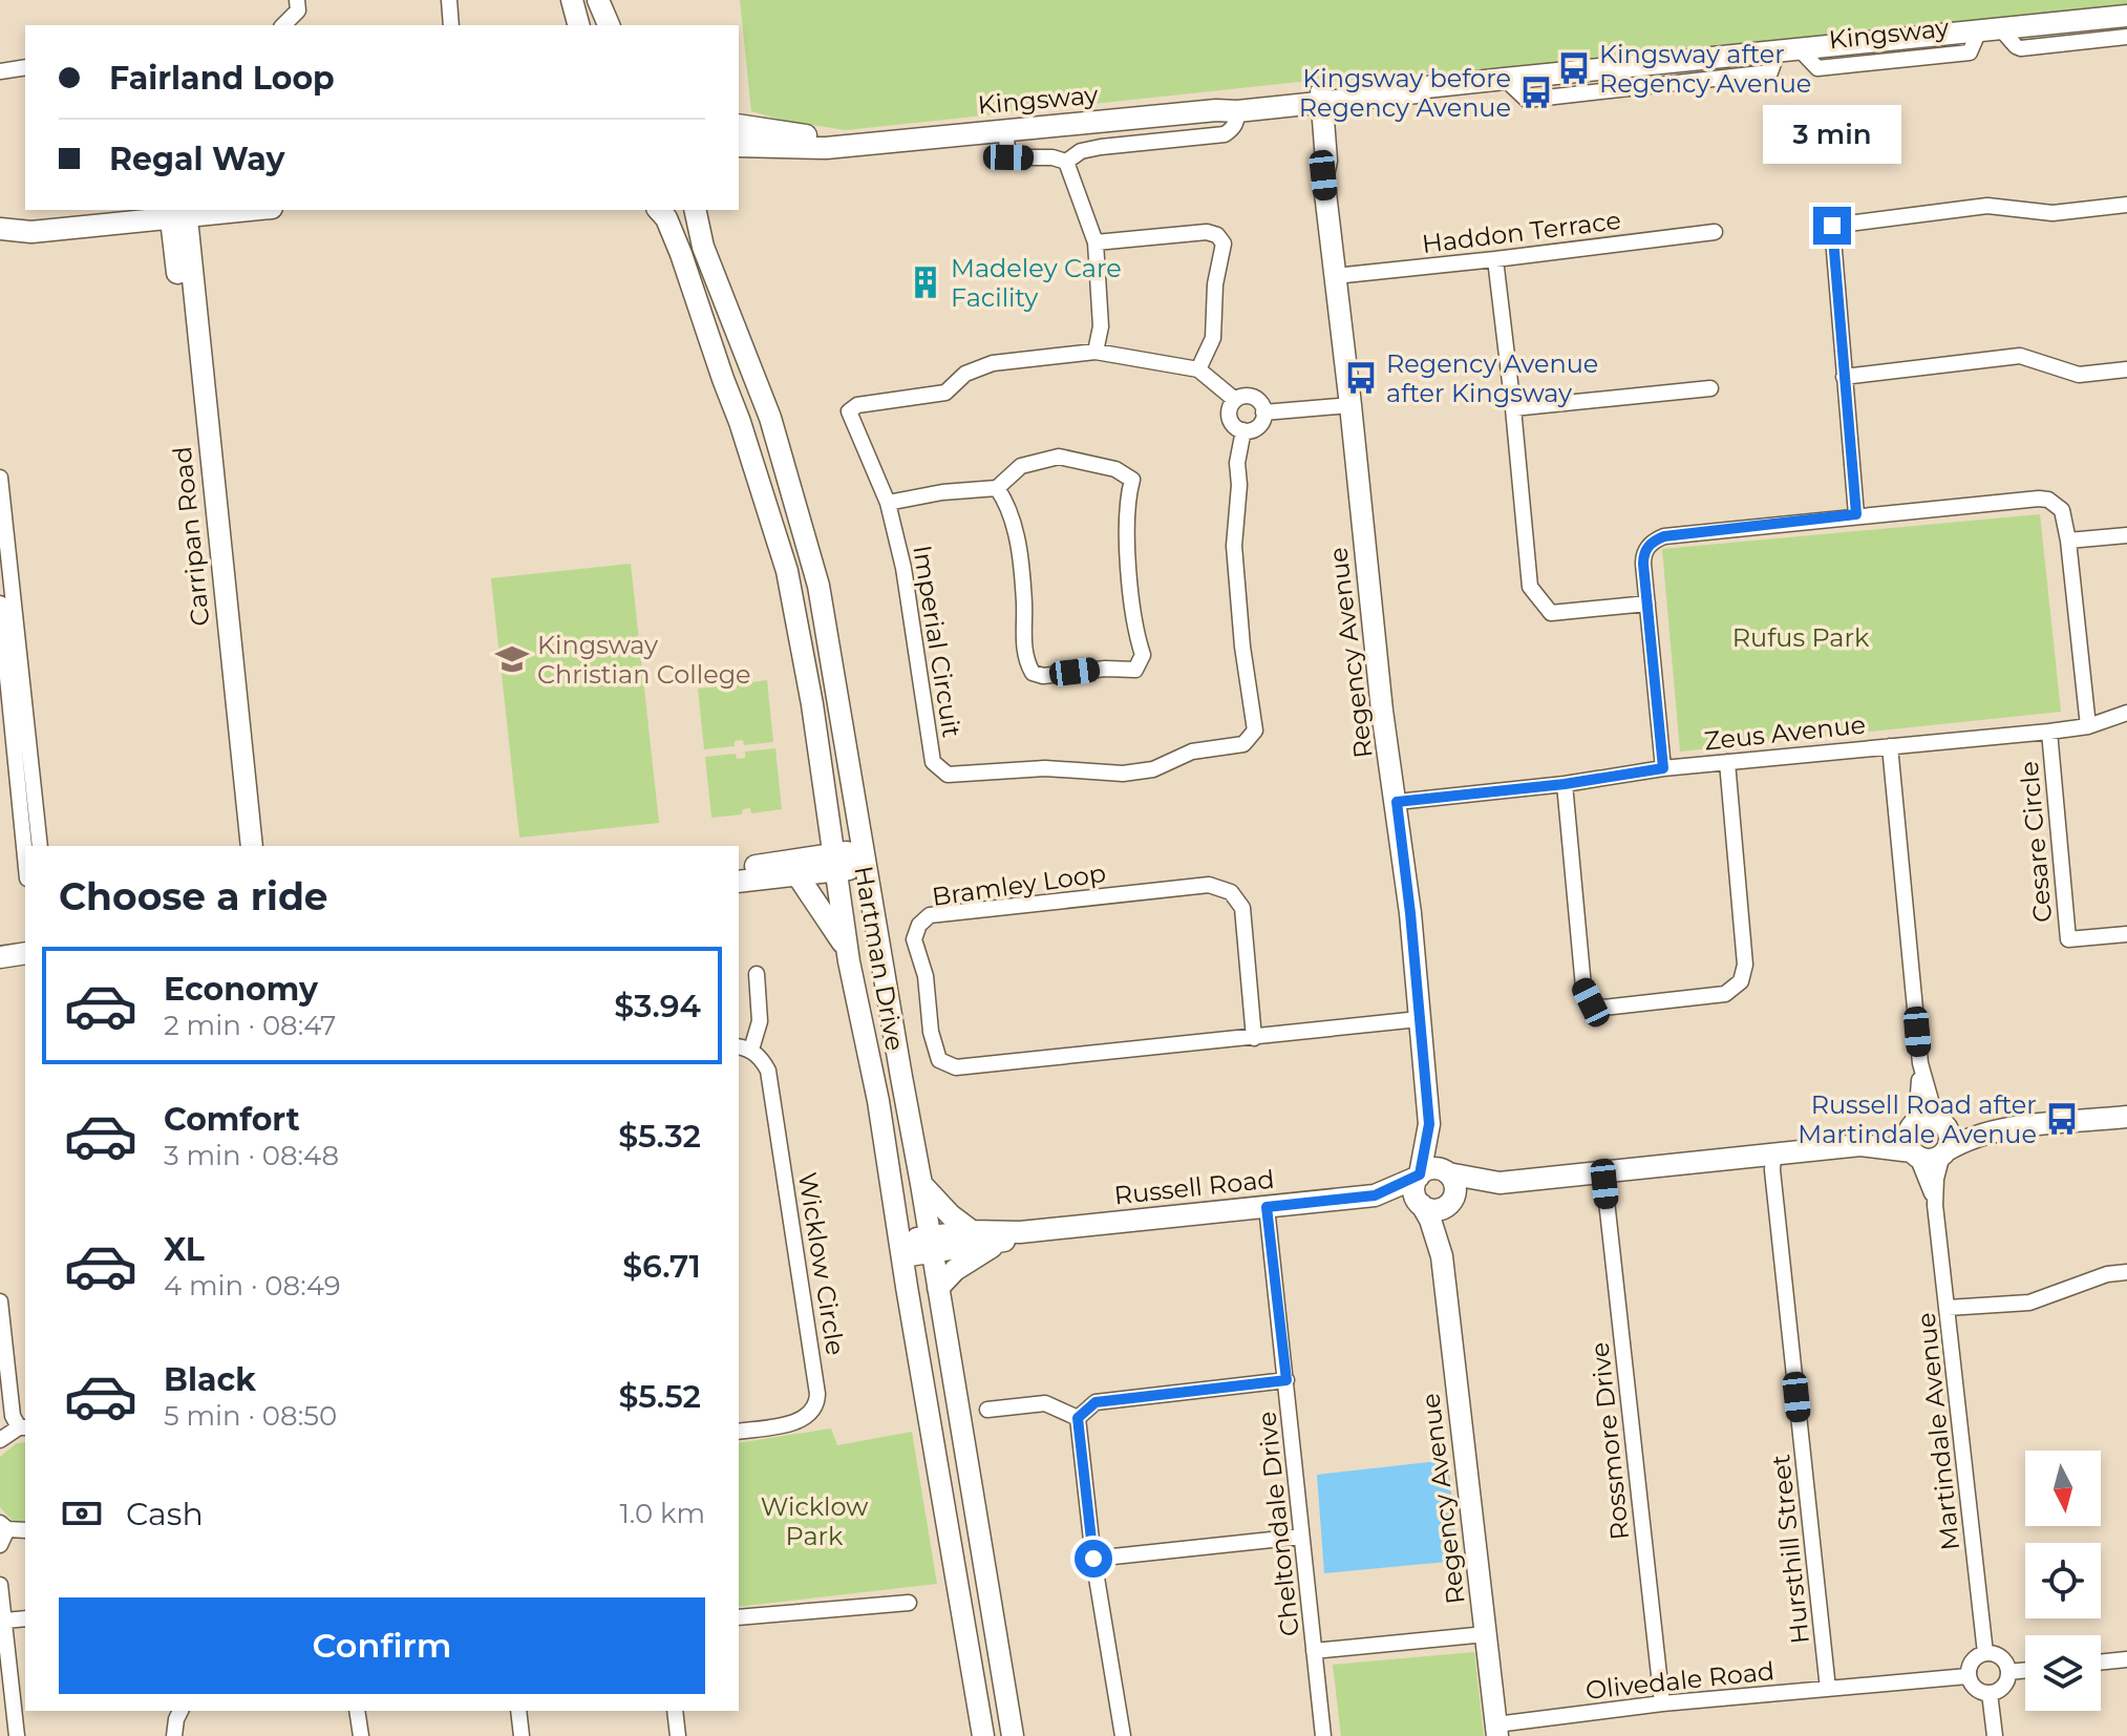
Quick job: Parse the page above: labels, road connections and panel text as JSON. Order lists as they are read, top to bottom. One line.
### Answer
{"streets":{"main road":["Kingsway","Carripan Road","Regency Avenue","Hartman Drive","Russell Road"],"street":["Haddon Terrace","Imperial Circuit","Zeus Avenue","Cesare Circle","Bramley Loop","Wicklow Circle","Martindale Avenue","Rossmore Drive","Cheltondale Drive","Hursthill Street","Olivedale Road"]},"crossings":[["Kingsway","Regency Avenue"],["Haddon Terrace","Regency Avenue"],["Imperial Circuit","Regency Avenue"],["Regency Avenue","Zeus Avenue"],["Regency Avenue","Bramley Loop"],["Regency Avenue","Russell Road"],["Regency Avenue","Olivedale Road"],["Zeus Avenue","Cesare Circle"],["Hartman Drive","Russell Road"],["Russell Road","Cheltondale Drive"],["Martindale Avenue","Olivedale Road"],["Rossmore Drive","Olivedale Road"],["Hursthill Street","Olivedale Road"]],"parks":["Rufus Park","Wicklow Park"],"places":{"bus stop":["Kingsway after Regency Avenue","Kingsway before Regency Avenue","Regency Avenue after Kingsway","Russell Road after Martindale Avenue"],"building":["Madeley Care Facility"],"school or university":["Kingsway Christian College"]},"north":"bottom","page":{"banner":["Fairland Loop","Regal Way"],"bubble":"3 min","heading":"Choose a ride","list":[{"name":"Economy","note":"2 min · 08:47","value":"$3.94"},{"name":"Comfort","note":"3 min · 08:48","value":"$5.32"},{"name":"XL","note":"4 min · 08:49","value":"$6.71"},{"name":"Black","note":"5 min · 08:50","value":"$5.52"}],"pay":["Cash","1.0 km"],"buttons":"Confirm"}}
